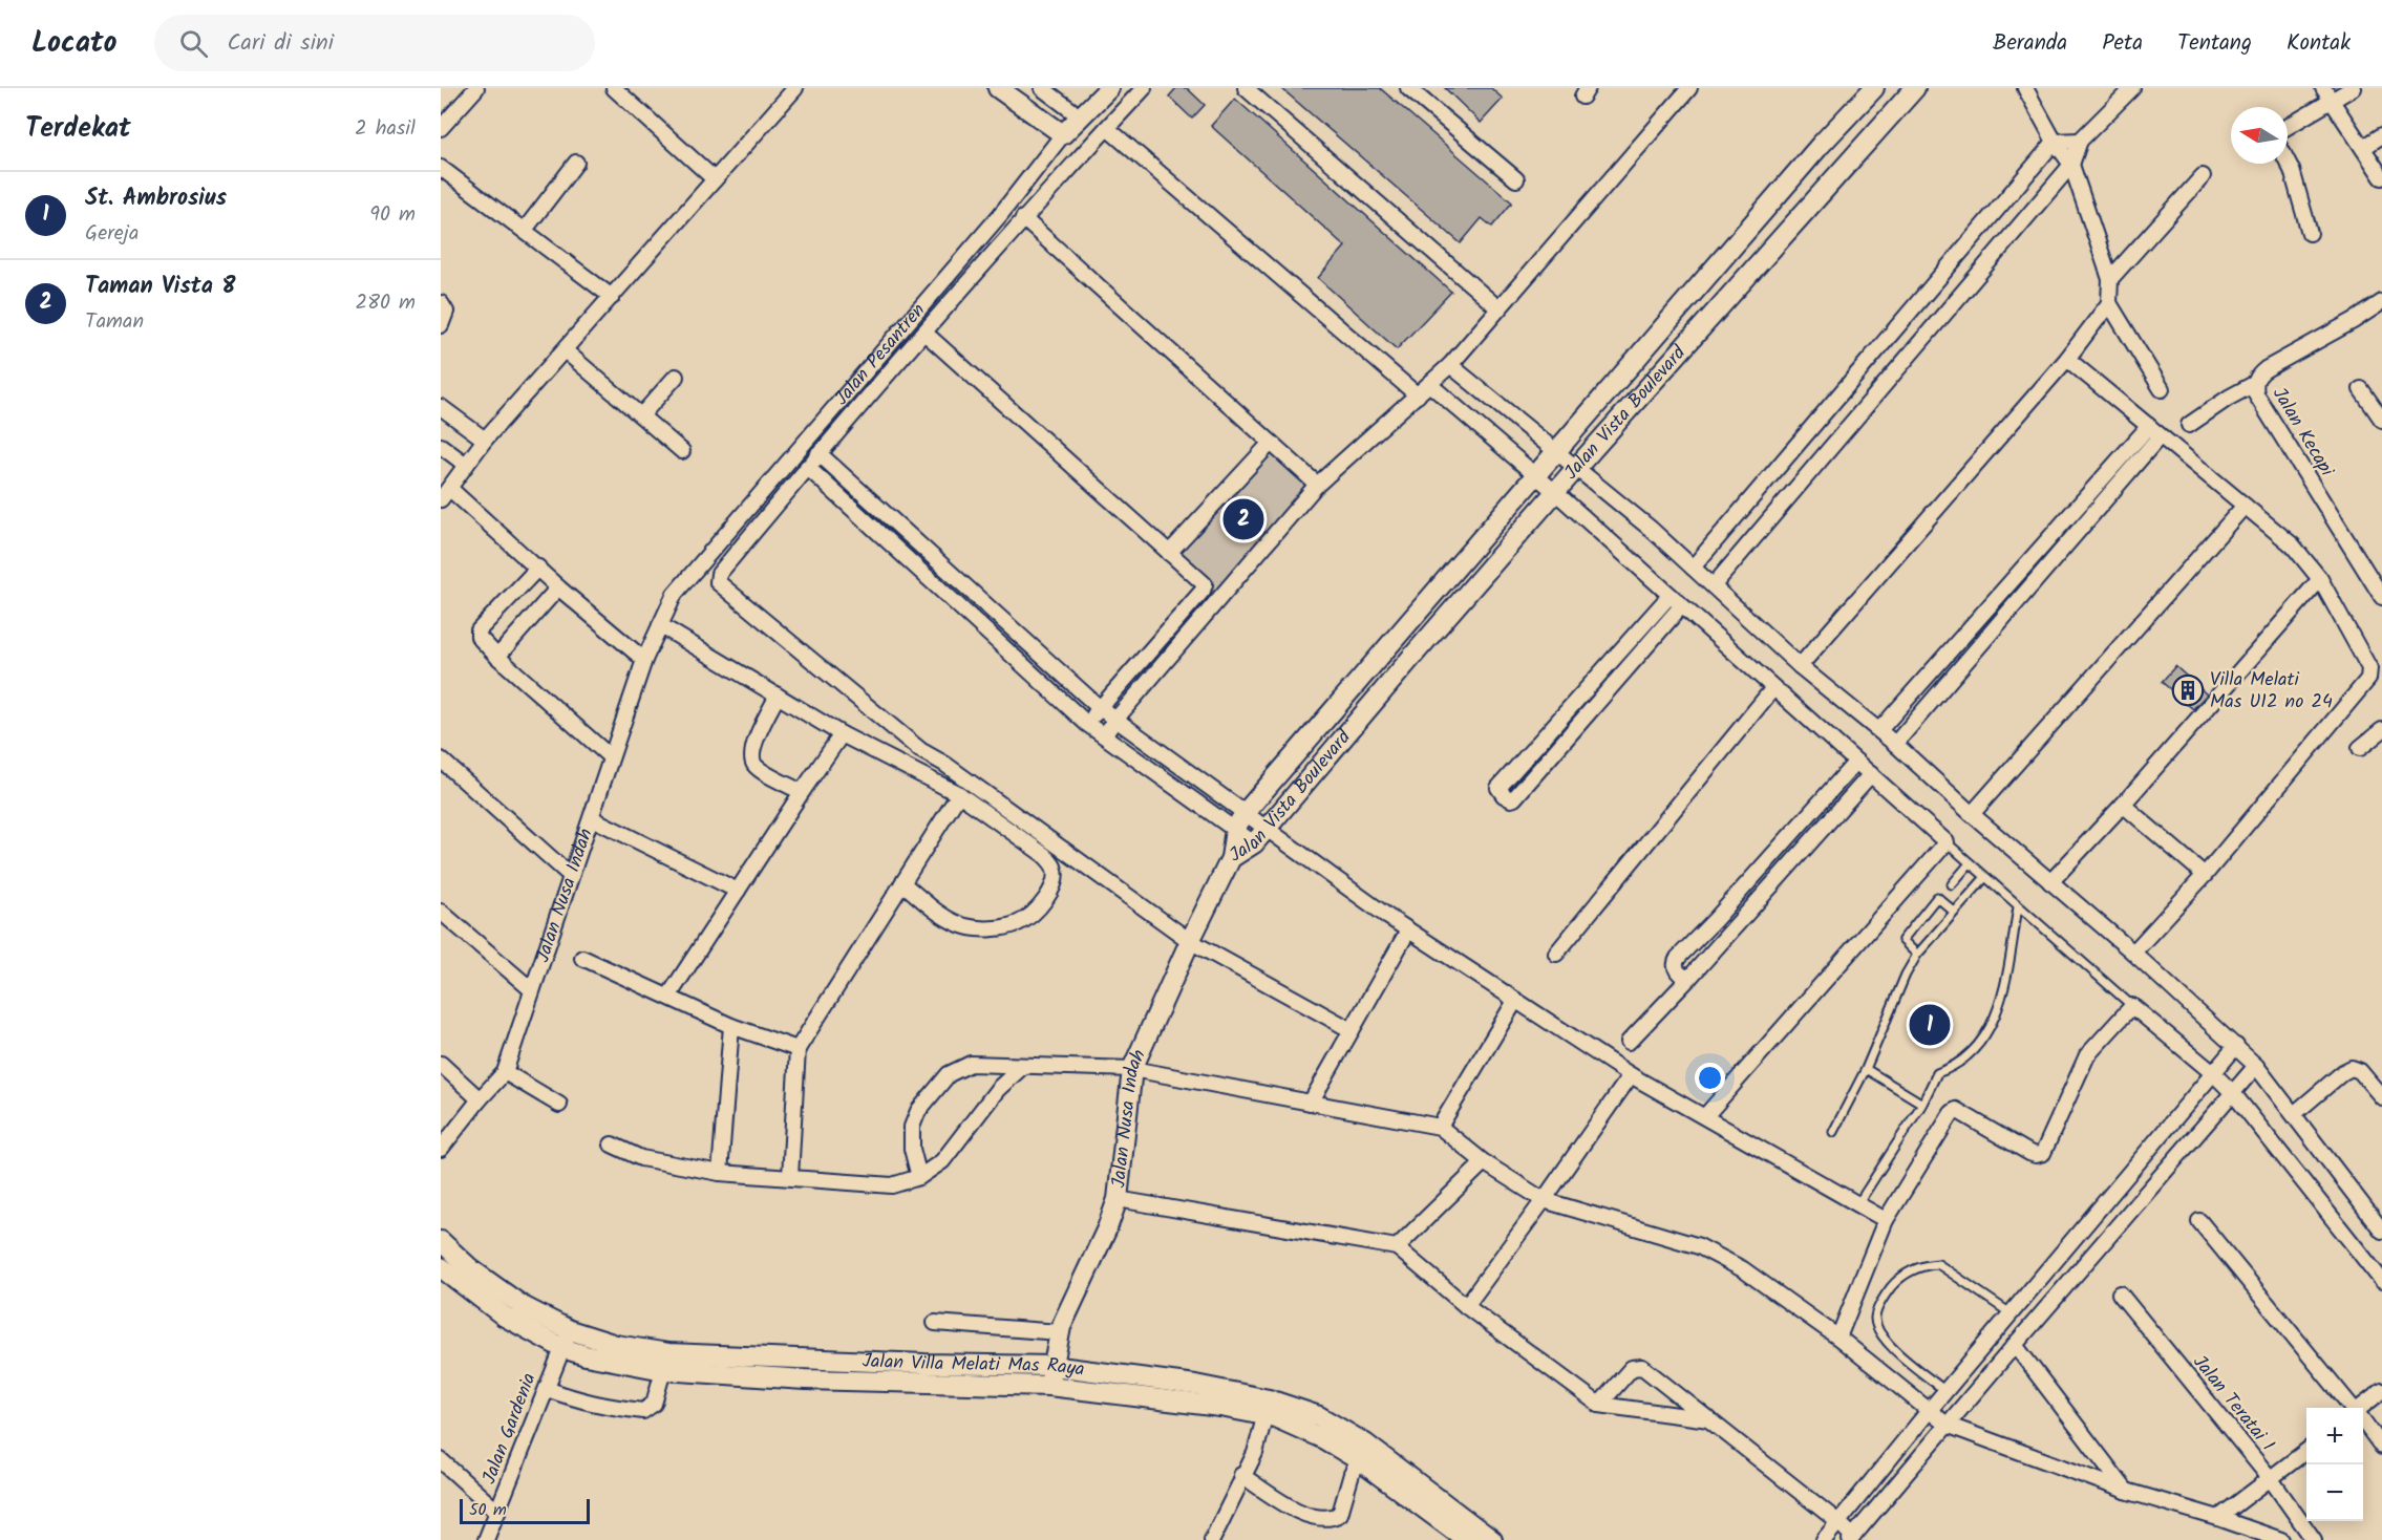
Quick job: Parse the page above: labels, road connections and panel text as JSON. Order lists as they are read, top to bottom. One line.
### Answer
{"streets":{"street":["Jalan Pesantren","Jalan Vista Boulevard","Jalan Kecapi","Jalan Nusa Indah","Jalan Villa Melati Mas Raya","Jalan Teratai I","Jalan Gardenia"]},"crossings":[["Jalan Pesantren","Jalan Nusa Indah"],["Jalan Vista Boulevard","Jalan Nusa Indah"],["Jalan Nusa Indah","Jalan Villa Melati Mas Raya"],["Jalan Villa Melati Mas Raya","Jalan Gardenia"]],"places":{"building":["Villa Melati Mas U12 no 24"]},"scale_bar":"50 m","north":"left","page":{"header":"Locato","search":"Cari di sini","nav":["Beranda","Peta","Tentang","Kontak"],"heading":["Terdekat","2 hasil"],"list":[{"mark":"1","name":"St. Ambrosius","note":"Gereja","value":"90 m"},{"mark":"2","name":"Taman Vista 8","note":"Taman","value":"280 m"}],"pins":["2","1"],"map_buttons":["+","−"],"scale":"50 m"}}
